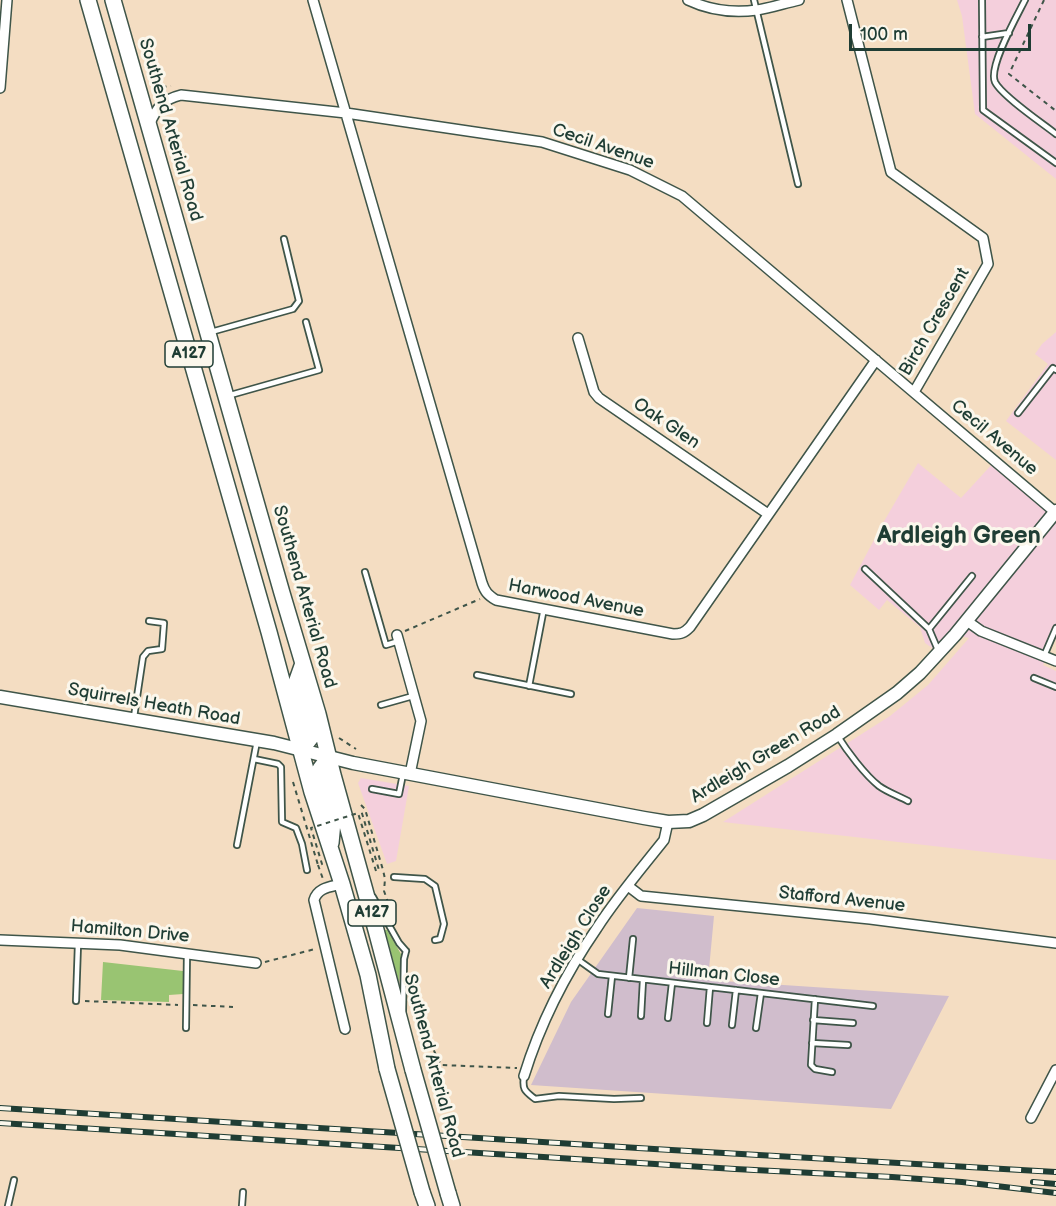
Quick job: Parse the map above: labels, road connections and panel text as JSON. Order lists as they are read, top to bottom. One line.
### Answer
{"streets":{"highway":["Southend Arterial Road","A127"],"street":["Cecil Avenue","Birch Crescent","Oak Glen","Harwood Avenue","Squirrels Heath Road","Ardleigh Green Road","Stafford Avenue","Hamilton Drive","Ardleigh Close"],"lane":["Hillman Close"]},"crossings":[["Southend Arterial Road","Cecil Avenue"],["Southend Arterial Road","A127"],["Southend Arterial Road","Ardleigh Green Road"],["Cecil Avenue","Birch Crescent"],["Cecil Avenue","Harwood Avenue"],["Cecil Avenue","Ardleigh Green Road"],["A127","Squirrels Heath Road"],["A127","Ardleigh Green Road"],["Oak Glen","Harwood Avenue"],["Squirrels Heath Road","Ardleigh Green Road"],["Ardleigh Green Road","Ardleigh Close"],["Stafford Avenue","Ardleigh Close"],["Ardleigh Close","Hillman Close"]],"districts":["Ardleigh Green"],"scale_bar":"100 m"}
